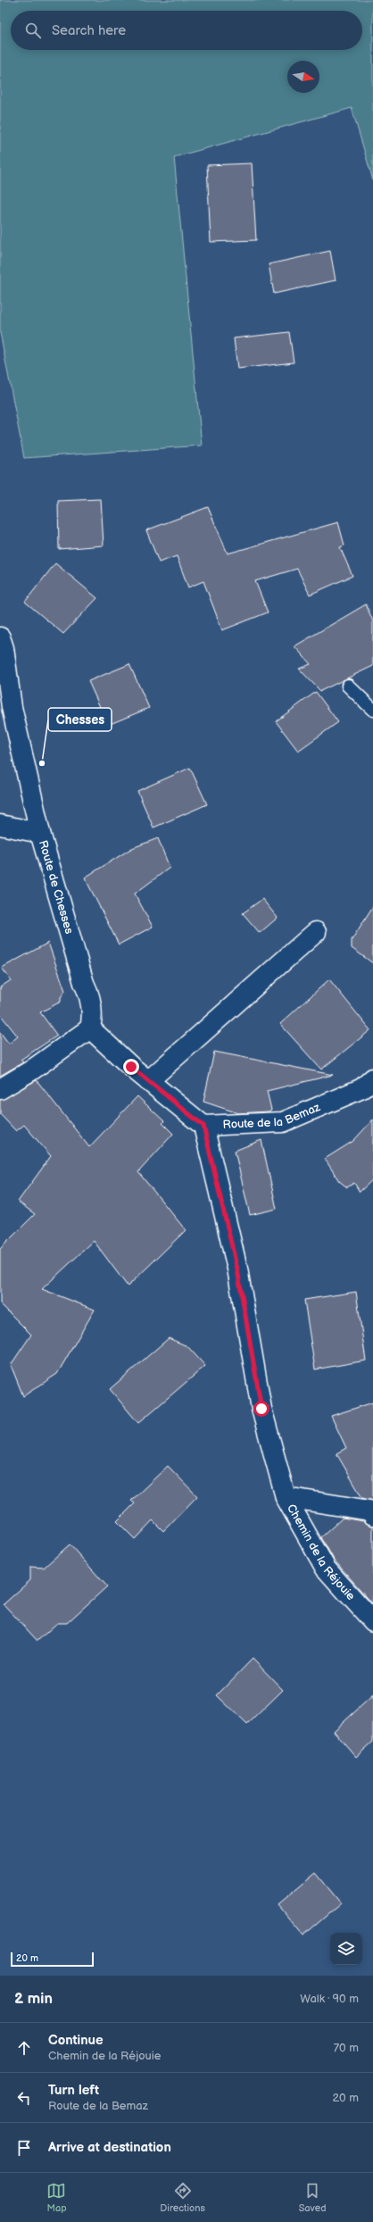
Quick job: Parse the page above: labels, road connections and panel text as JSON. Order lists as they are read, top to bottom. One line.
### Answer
{"streets":{"street":["Route de Chesses","Route de la Bemaz","Chemin de la Réjouie"]},"crossings":[["Route de la Bemaz","Chemin de la Réjouie"]],"places":["Chesses"],"scale_bar":"20 m","north":"right","page":{"search":"Search here","scale":"20 m","heading":["2 min","Walk · 90 m"],"list":[["Continue","Chemin de la Réjouie","70 m"],["Turn left","Route de la Bemaz","20 m"],"Arrive at destination"],"nav":["Map","Directions","Saved"]}}
